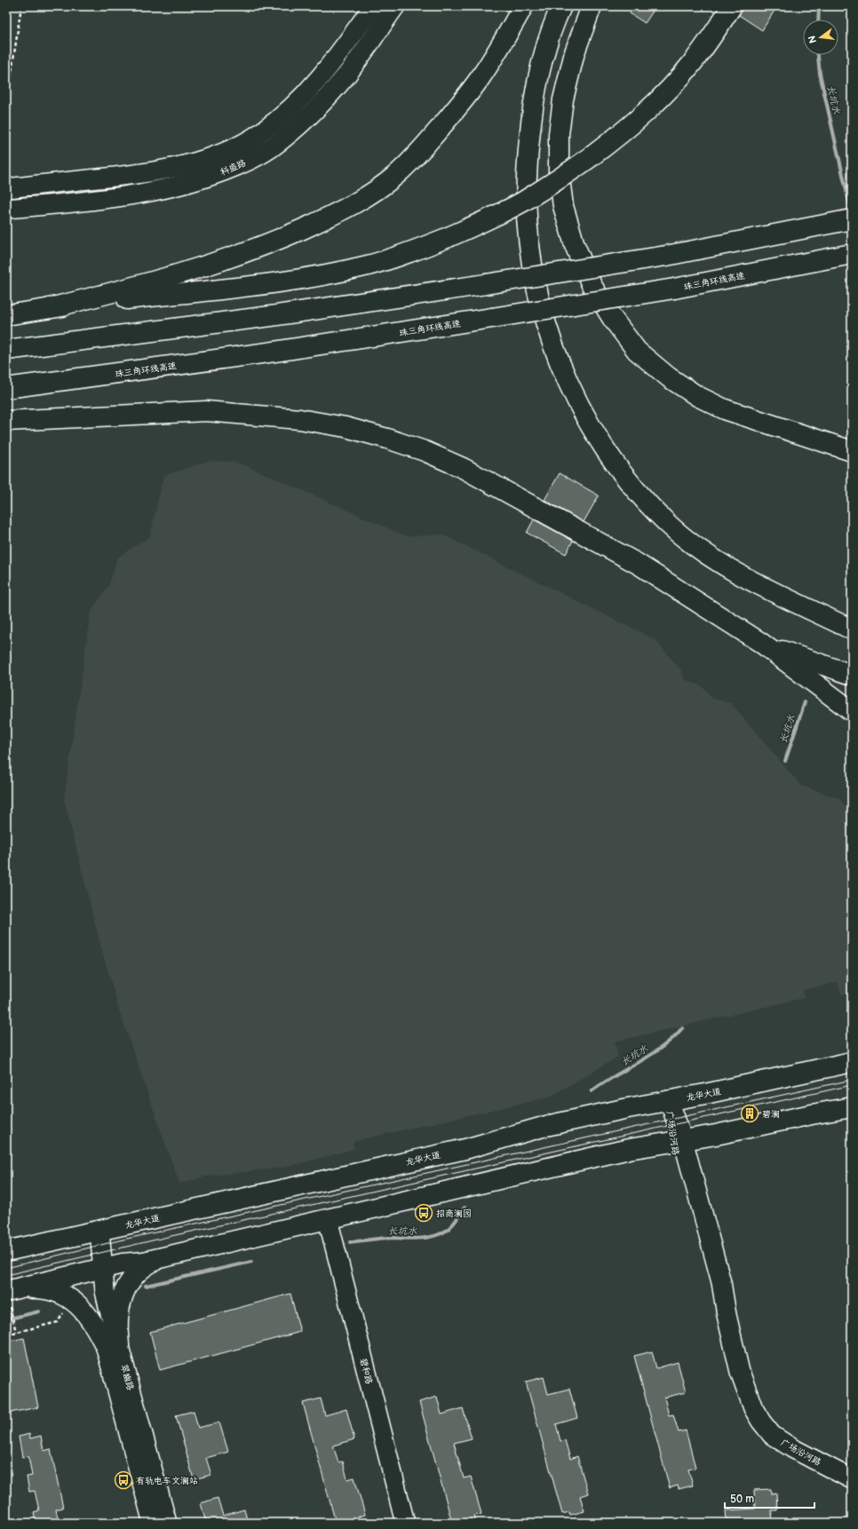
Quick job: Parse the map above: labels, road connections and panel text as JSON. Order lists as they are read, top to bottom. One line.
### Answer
{"streets":{"main road":["珠三角环线高速","龙华大道"],"street":["科盛路","广场沿河路","碧和路","翠幽路"]},"crossings":[["龙华大道","广场沿河路"],["龙华大道","翠幽路"]],"water":["长坑水"],"places":{"building":["碧澜"],"bus stop":["招商澜园","有轨电车文澜站"]},"scale_bar":"50 m","north":"left"}
